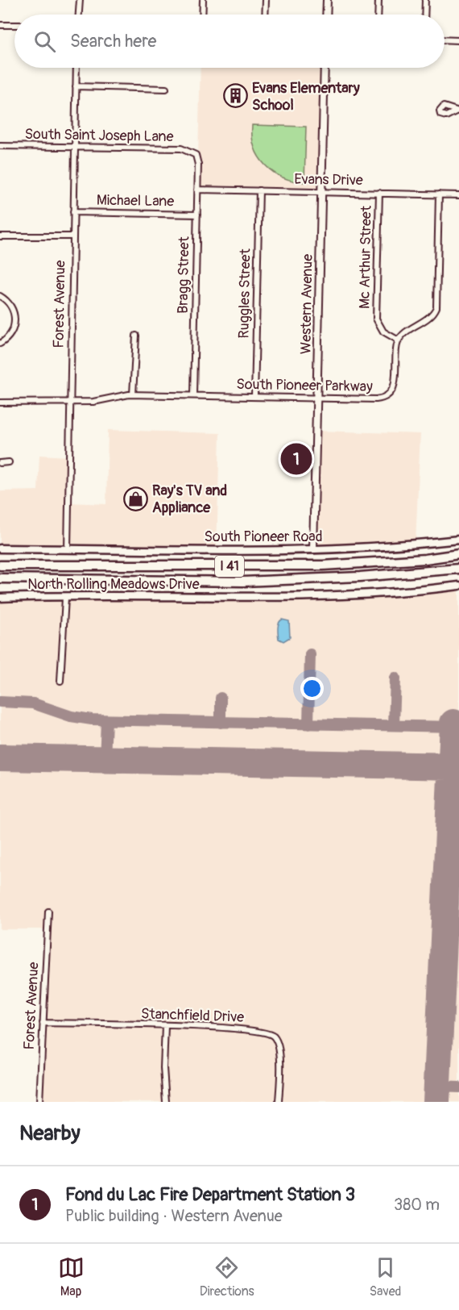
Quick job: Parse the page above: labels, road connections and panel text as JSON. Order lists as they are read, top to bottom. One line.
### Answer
{"streets":{"highway":["I 41"],"main road":["South Pioneer Road","North Rolling Meadows Drive"],"street":["South Saint Joseph Lane","Evans Drive","Michael Lane","Mc Arthur Street","Bragg Street","Ruggles Street","Forest Avenue","Western Avenue","South Pioneer Parkway","Stanchfield Drive"]},"crossings":[["South Saint Joseph Lane","Bragg Street"],["South Saint Joseph Lane","Forest Avenue"],["Evans Drive","Mc Arthur Street"],["Evans Drive","Bragg Street"],["Evans Drive","Ruggles Street"],["Evans Drive","Western Avenue"],["Michael Lane","Bragg Street"],["Michael Lane","Forest Avenue"],["Mc Arthur Street","South Pioneer Parkway"],["Bragg Street","South Pioneer Parkway"],["Ruggles Street","South Pioneer Parkway"],["Forest Avenue","South Pioneer Parkway"],["Forest Avenue","South Pioneer Road"],["Forest Avenue","Stanchfield Drive"],["Western Avenue","South Pioneer Parkway"],["Western Avenue","South Pioneer Road"]],"places":{"building":["Evans Elementary School"],"shop":["Ray's TV and Appliance"]},"page":{"search":"Search here","pins":"1","heading":"Nearby","list":[{"mark":"1","name":"Fond du Lac Fire Department Station 3","note":"Public building · Western Avenue","value":"380 m"}],"nav":["Map","Directions","Saved"]}}
